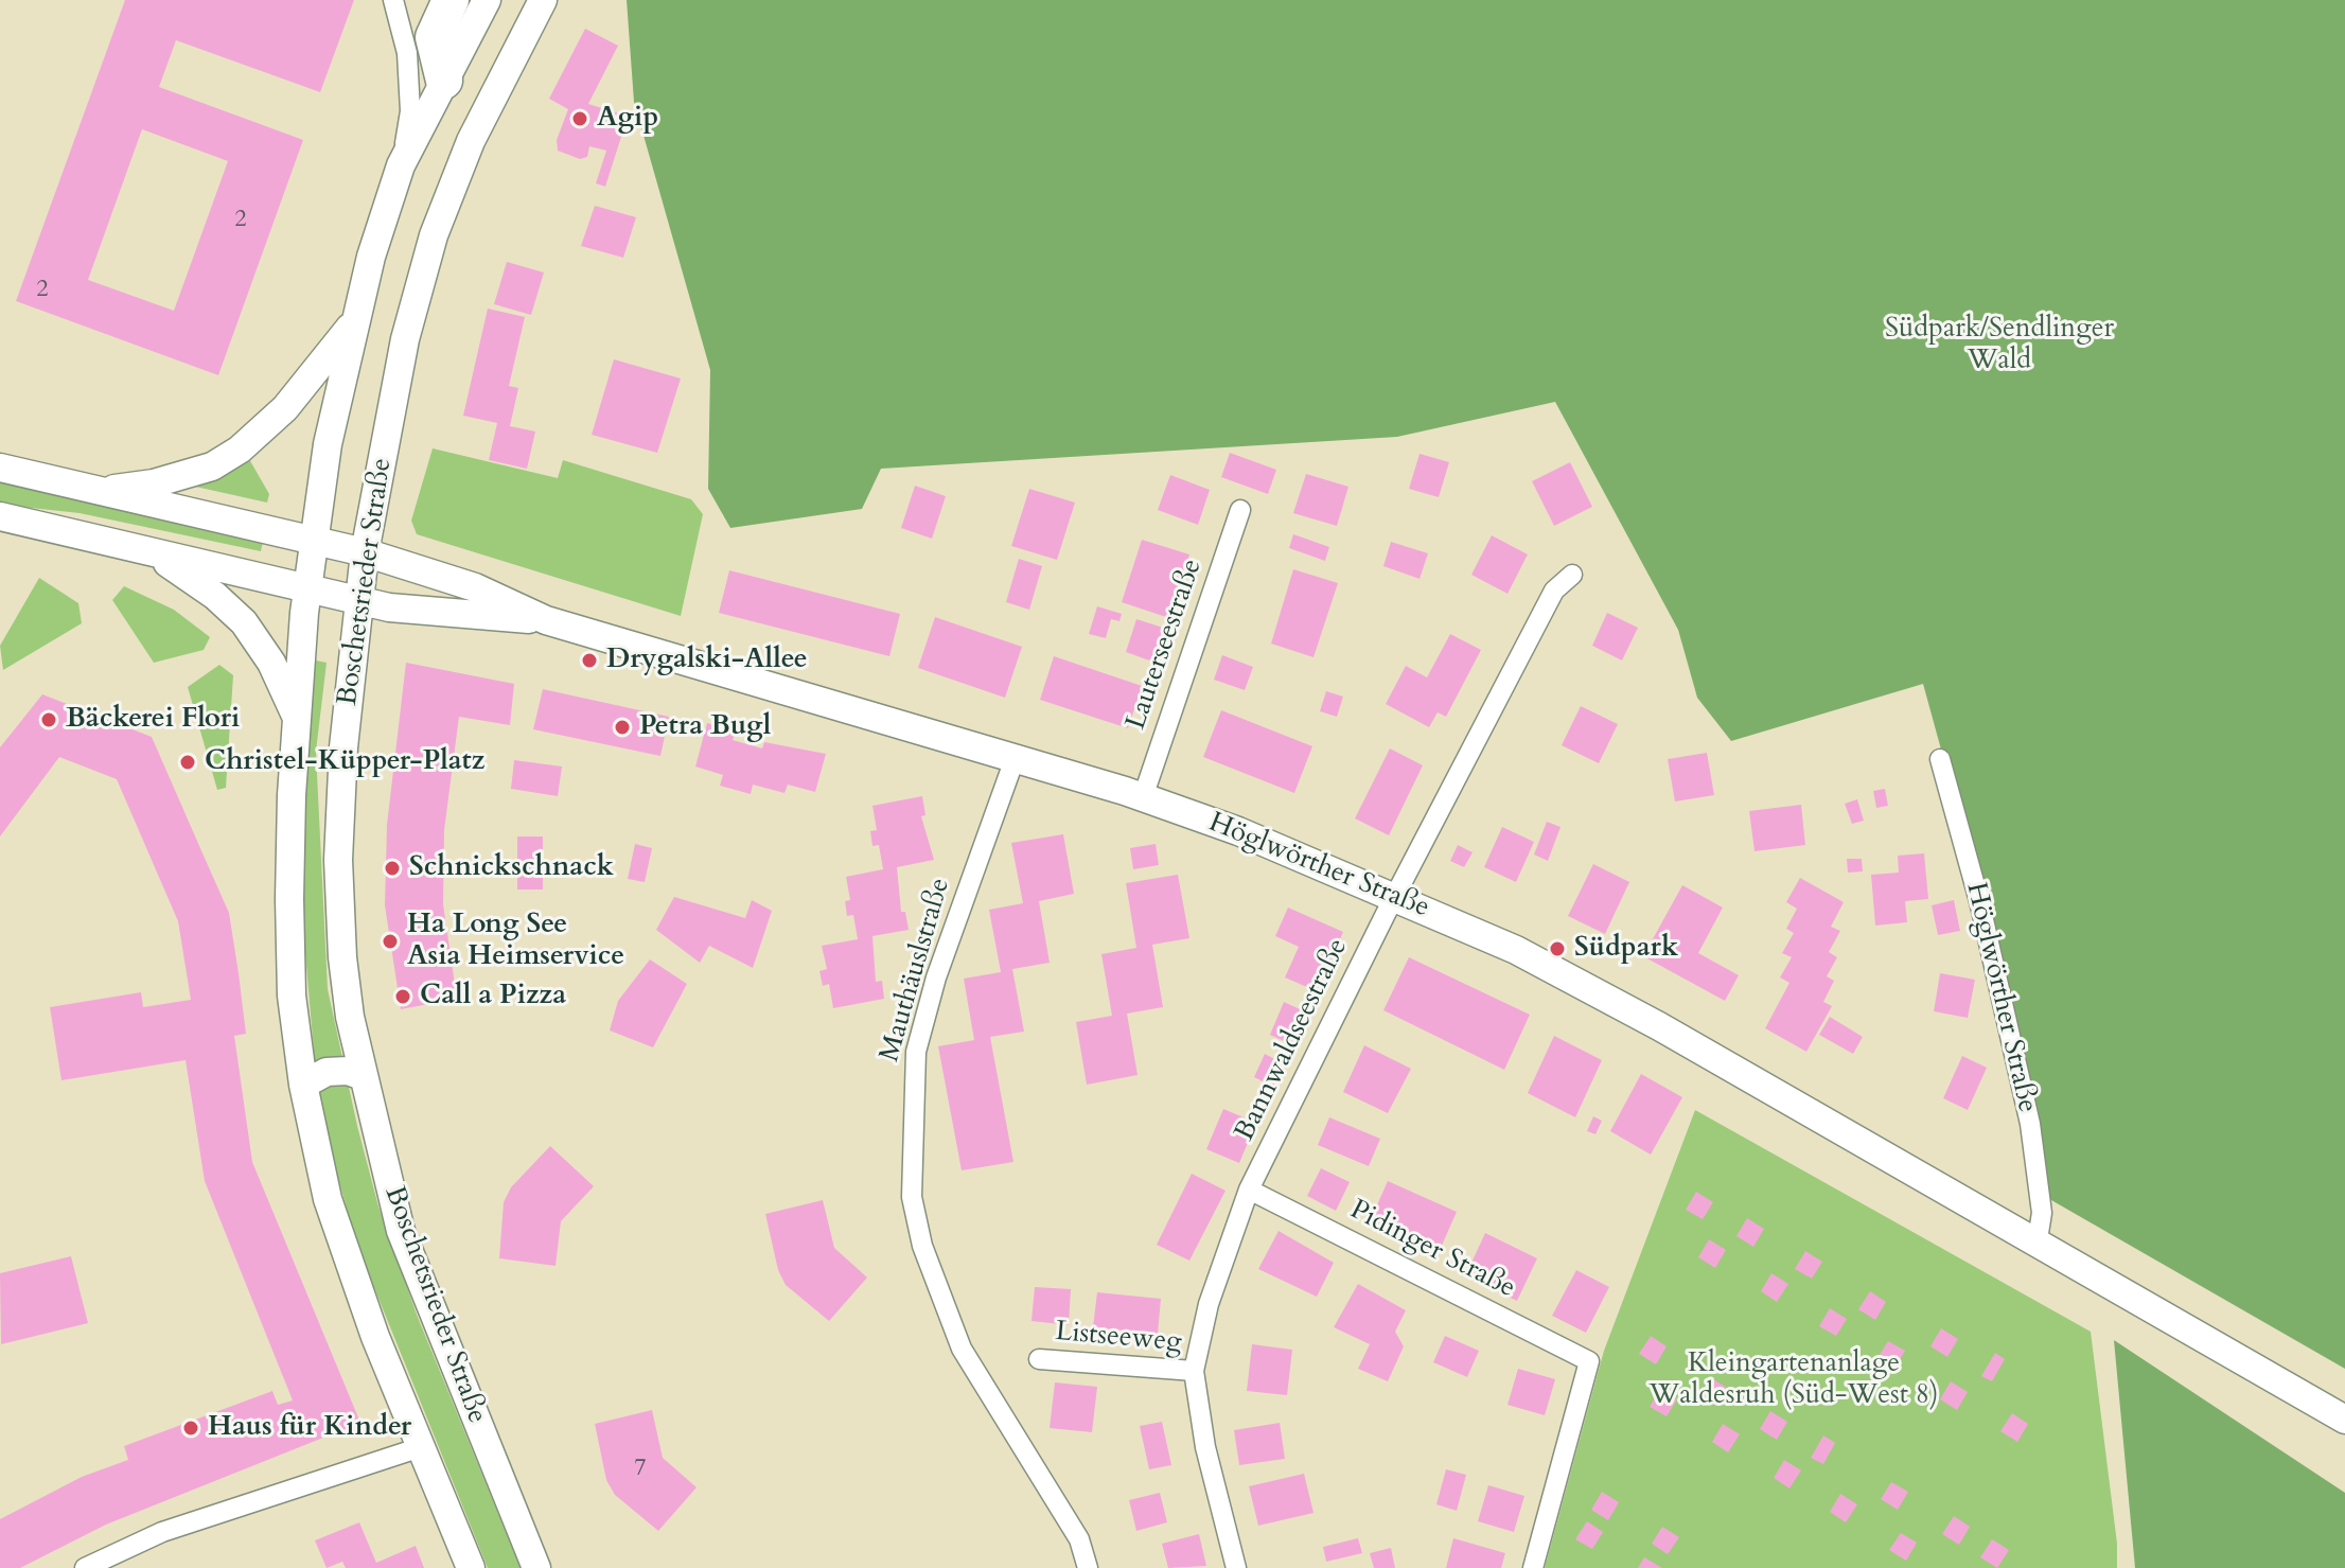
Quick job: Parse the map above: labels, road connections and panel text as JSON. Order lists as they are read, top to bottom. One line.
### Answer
{"streets":{"main road":["Boschetsrieder Straße","Höglwörther Straße"],"street":["Lauterseestraße","Mauthäuslstraße","Bannwaldseestraße","Pidinger Straße","Listseeweg"]},"crossings":[["Boschetsrieder Straße","Höglwörther Straße"],["Lauterseestraße","Höglwörther Straße"],["Höglwörther Straße","Mauthäuslstraße"],["Höglwörther Straße","Bannwaldseestraße"],["Bannwaldseestraße","Pidinger Straße"],["Bannwaldseestraße","Listseeweg"]],"parks":["Südpark/Sendlinger Wald","Kleingartenanlage Waldesruh (Süd-West 8)"],"places":["Agip","Drygalski-Allee","Bäckerei Flori","Petra Bugl","Christel-Küpper-Platz","Schnickschnack","Ha Long See Asia Heimservice","Südpark","Call a Pizza","Haus für Kinder"],"house_numbers":["2","2","7"]}
